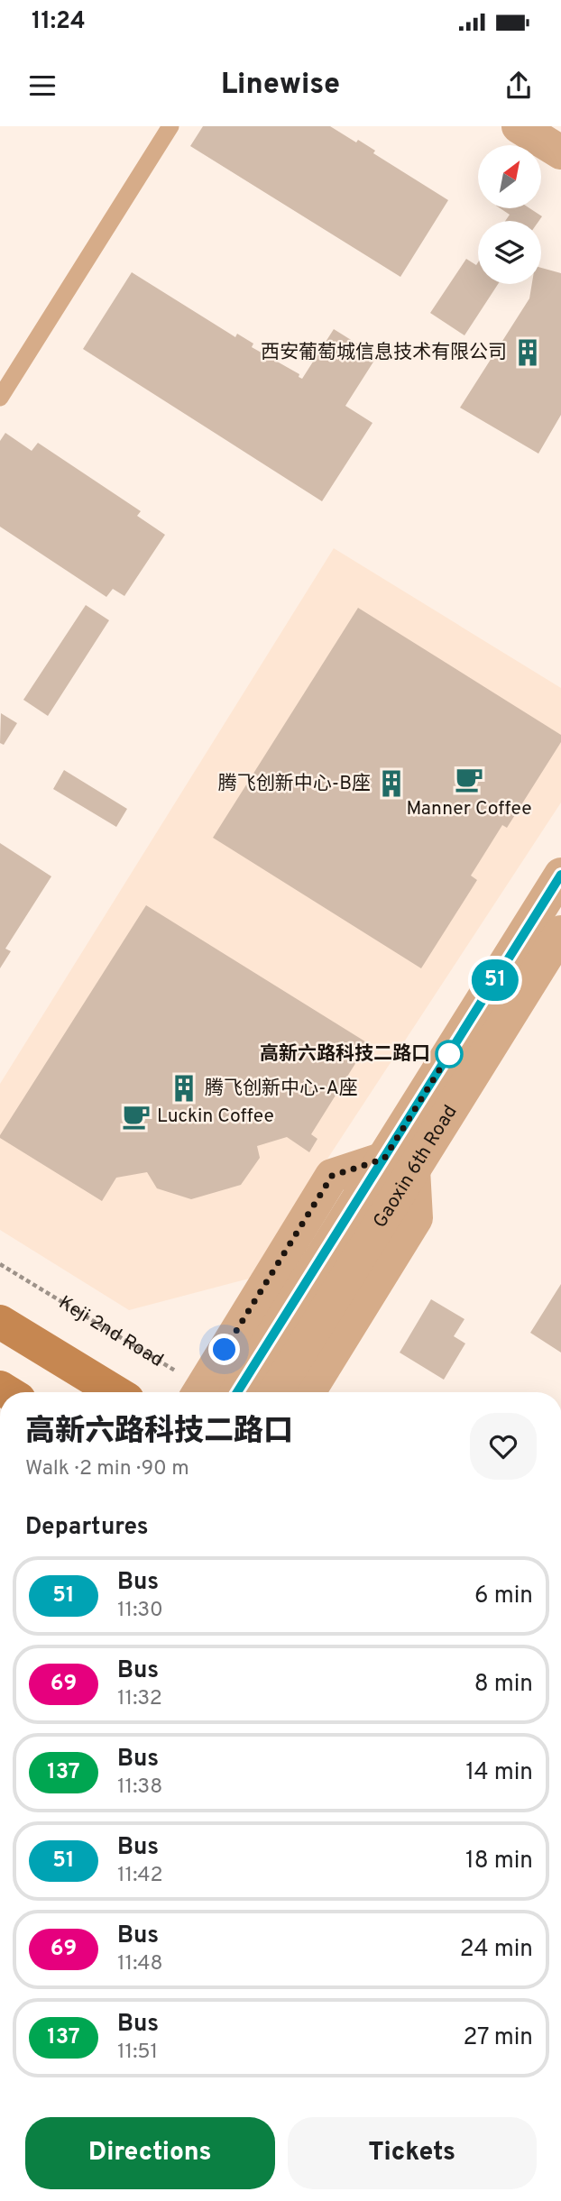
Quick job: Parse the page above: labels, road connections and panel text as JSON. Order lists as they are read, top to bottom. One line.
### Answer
{"streets":{"street":["Gaoxin 6th Road"],"path":["Keji 2nd Road"]},"places":{"building":["西安葡萄城信息技术有限公司","腾飞创新中心-B座","腾飞创新中心-A座"],"cafe":["Manner Coffee","Luckin Coffee"],"other":["高新六路科技二路口"]},"lines":["bus line 51"],"north":"top right","page":{"status":"11:24","header":"Linewise","on_map":"51","heading":[["高新六路科技二路口","Walk · 2 min · 90 m"],"Departures"],"list":[{"mark":"51","name":"Bus","note":"11:30","value":"6 min"},{"mark":"69","name":"Bus","note":"11:32","value":"8 min"},{"mark":"137","name":"Bus","note":"11:38","value":"14 min"},{"mark":"51","name":"Bus","note":"11:42","value":"18 min"},{"mark":"69","name":"Bus","note":"11:48","value":"24 min"},{"mark":"137","name":"Bus","note":"11:51","value":"27 min"}],"buttons":["Directions","Tickets"]}}
